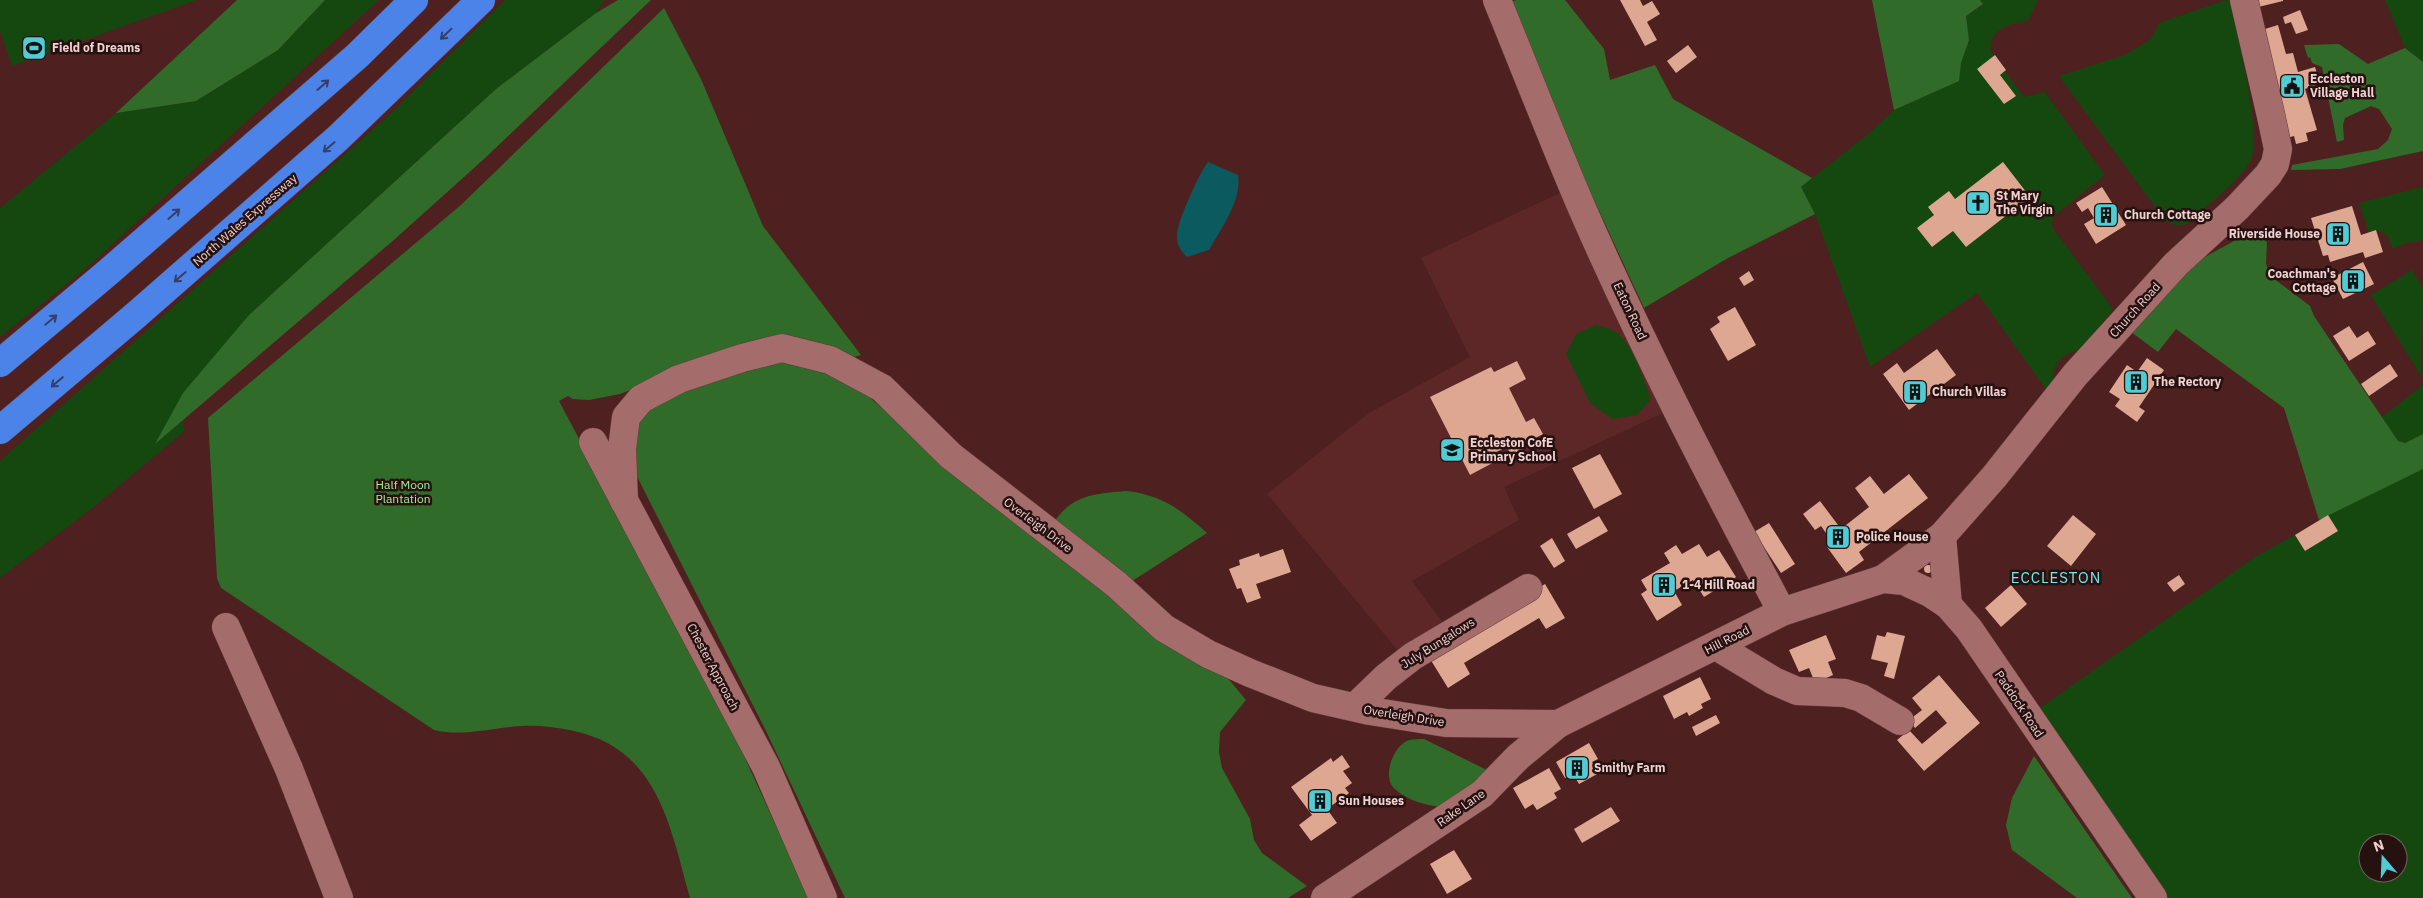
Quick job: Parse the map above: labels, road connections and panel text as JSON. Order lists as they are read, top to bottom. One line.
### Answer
{"streets":{"highway":["North Wales Expressway"],"street":["Church Road","Eaton Road","Overleigh Drive","Hill Road","July Bungalows","Chester Approach","Paddock Road","Rake Lane"]},"crossings":[["Church Road","Paddock Road"],["Eaton Road","Hill Road"],["Overleigh Drive","July Bungalows"],["Overleigh Drive","Chester Approach"],["Overleigh Drive","Rake Lane"],["Hill Road","Paddock Road"],["Hill Road","Rake Lane"]],"districts":["ECCLESTON"],"parks":["Half Moon Plantation"],"places":{"sports":["Field of Dreams"],"public building":["Eccleston Village Hall"],"church":["St Mary The Virgin"],"building":["Church Cottage","Riverside House","Coachman's Cottage","The Rectory","Church Villas","Police House","1-4 Hill Road","Smithy Farm","Sun Houses"],"school or university":["Eccleston CofE Primary School"]},"north":"top"}
